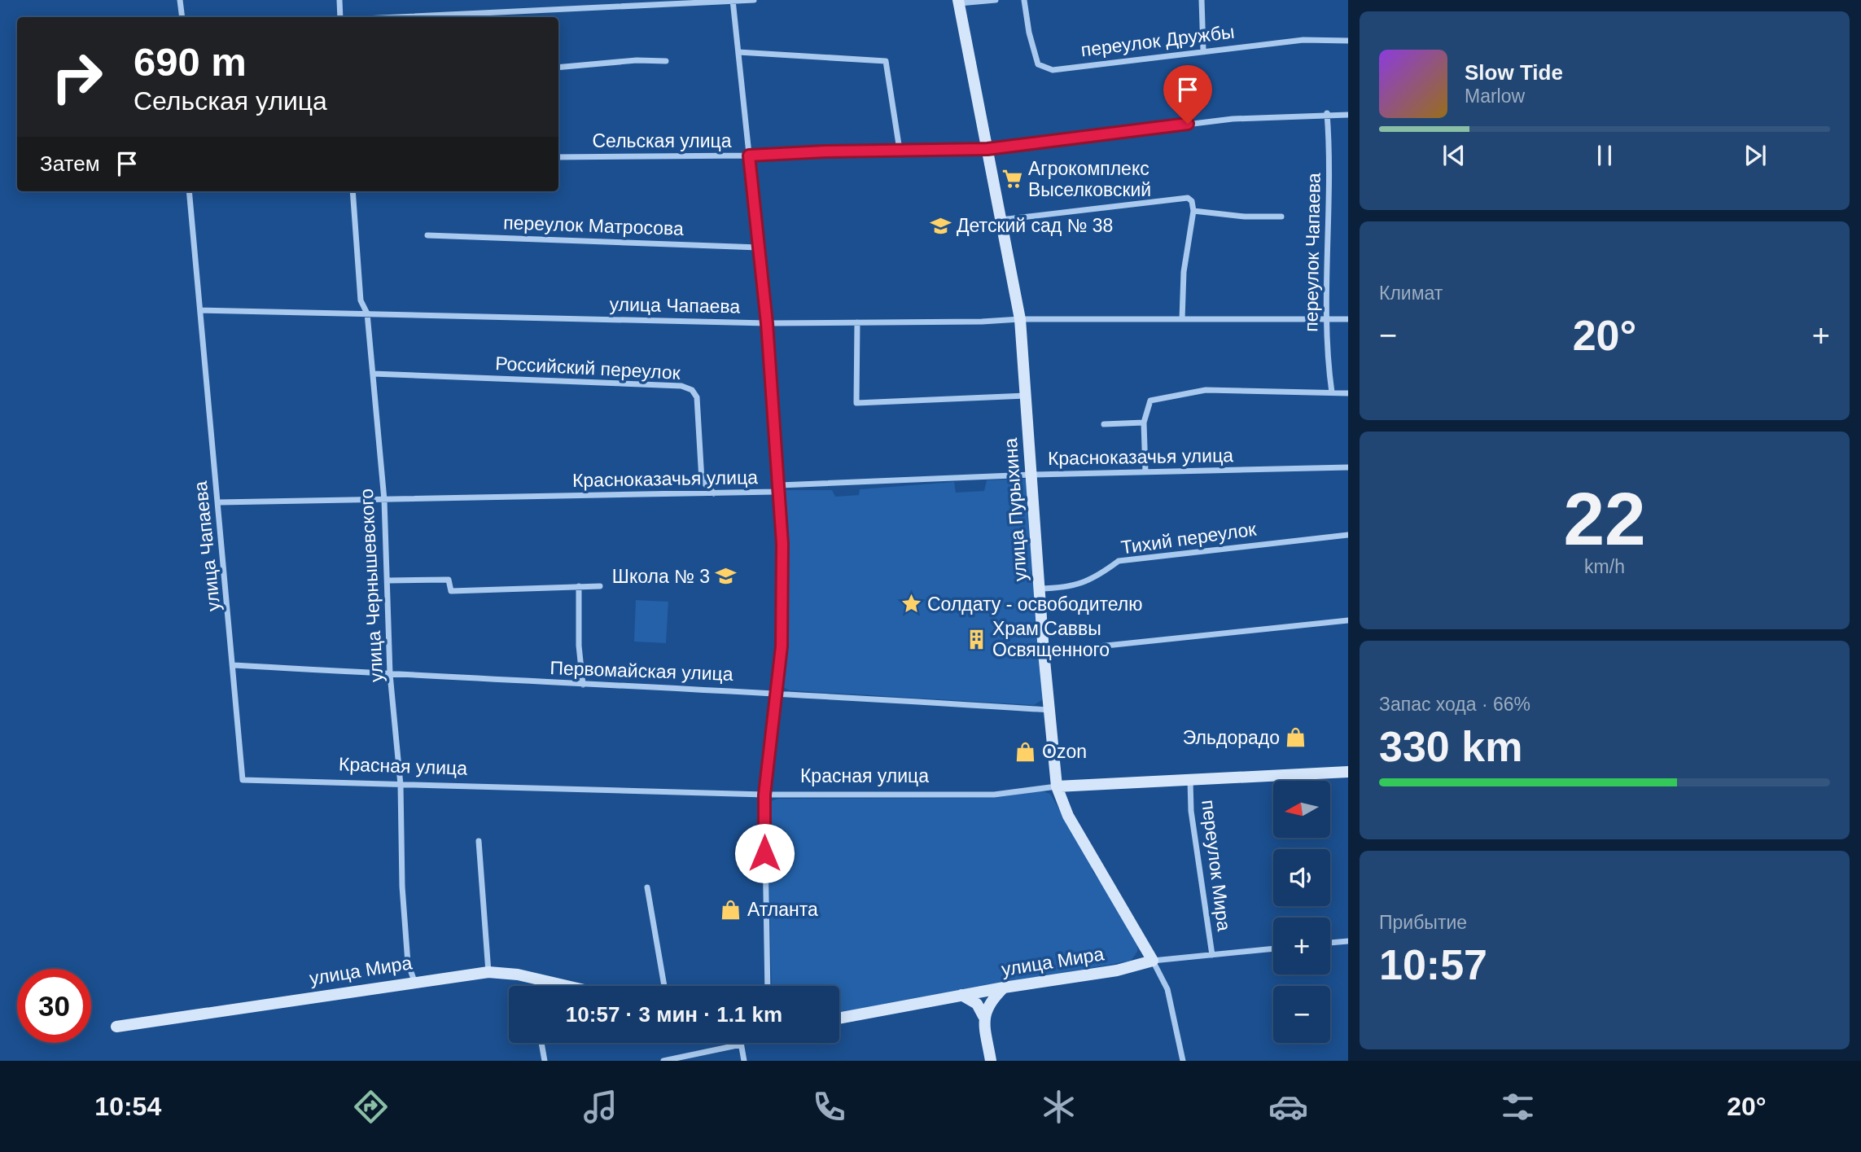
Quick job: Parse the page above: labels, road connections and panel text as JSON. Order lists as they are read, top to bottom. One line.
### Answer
{"streets":{"street":["переулок Дружбы","Сельская улица","переулок Матросова","переулок Чапаева","улица Чапаева","Российский переулок","Красноказачья улица","улица Пурыхина","Тихий переулок","улица Чернышевского","Первомайская улица","Красная улица","переулок Мира","улица Мира"]},"crossings":[["Сельская улица","переулок Чапаева"],["Сельская улица","улица Пурыхина"],["переулок Чапаева","улица Чапаева"],["улица Чапаева","Красноказачья улица"],["улица Чапаева","улица Пурыхина"],["улица Чапаева","улица Чернышевского"],["улица Чапаева","Первомайская улица"],["улица Чапаева","Красная улица"],["Российский переулок","Красноказачья улица"],["Российский переулок","улица Чернышевского"],["Красноказачья улица","улица Пурыхина"],["Красноказачья улица","улица Чернышевского"],["улица Пурыхина","Тихий переулок"],["улица Пурыхина","Первомайская улица"],["улица Пурыхина","Красная улица"],["улица Пурыхина","улица Мира"],["улица Чернышевского","Первомайская улица"],["улица Чернышевского","Красная улица"],["улица Чернышевского","улица Мира"],["Красная улица","переулок Мира"],["переулок Мира","улица Мира"]],"places":{"supermarket":["Агрокомплекс Выселковский"],"school or university":["Детский сад № 38","Школа № 3"],"place":["Солдату - освободителю"],"building":["Храм Саввы Освященного"],"shop":["Эльдорадо","Ozon","Атланта"]},"north":"left","page":{"turn":["690 m","Сельская улица"],"song":["Slow Tide","Marlow"],"then":"Затем","tile":["Климат",["22","km/h"],["Запас хода · 66%","330 km"],["Прибытие","10:57"]],"heat":["−","20°","+"],"map_buttons":["+","−"],"limit":"30","trip":"10:57 · 3 мин · 1.1 km","tabs":["10:54","20°"]}}
